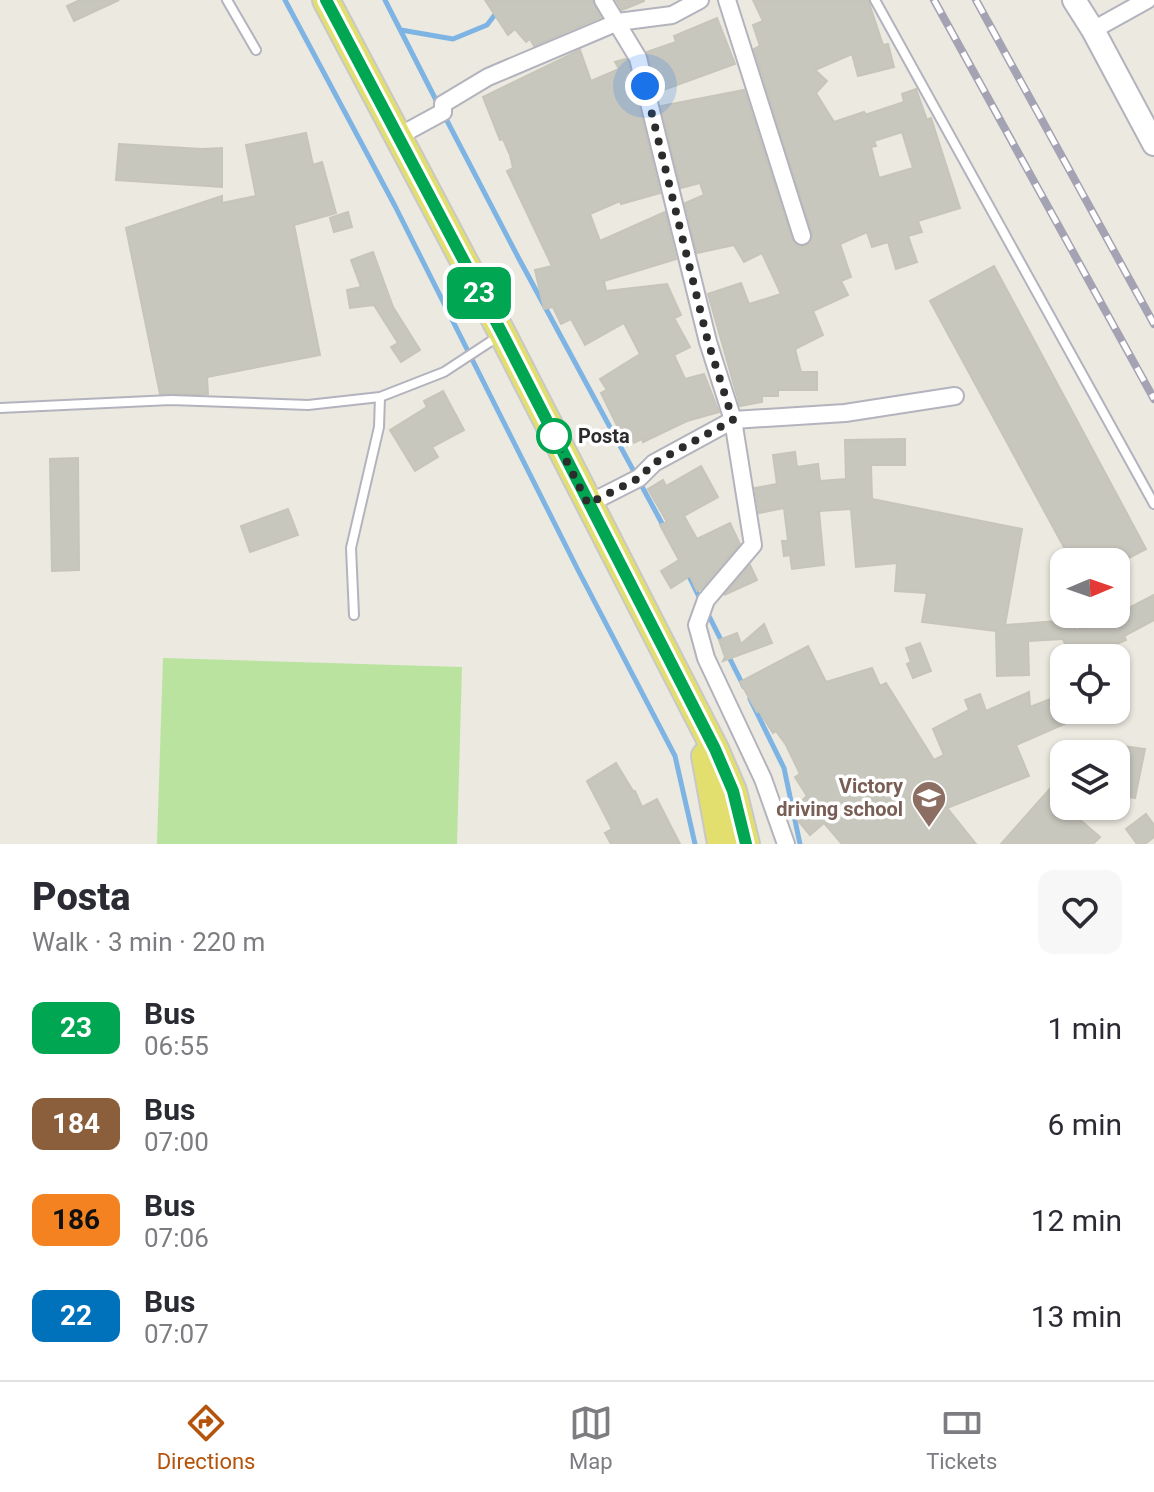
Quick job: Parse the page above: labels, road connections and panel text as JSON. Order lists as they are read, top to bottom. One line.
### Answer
{"places":{"other":["Posta"],"school or university":["Victory driving school"]},"lines":["bus line 23"],"north":"right","page":{"on_map":"23","heading":["Posta","Walk · 3 min · 220 m"],"list":[{"mark":"23","name":"Bus","note":"06:55","value":"1 min"},{"mark":"184","name":"Bus","note":"07:00","value":"6 min"},{"mark":"186","name":"Bus","note":"07:06","value":"12 min"},{"mark":"22","name":"Bus","note":"07:07","value":"13 min"}],"tabs":["Directions","Map","Tickets"]}}
